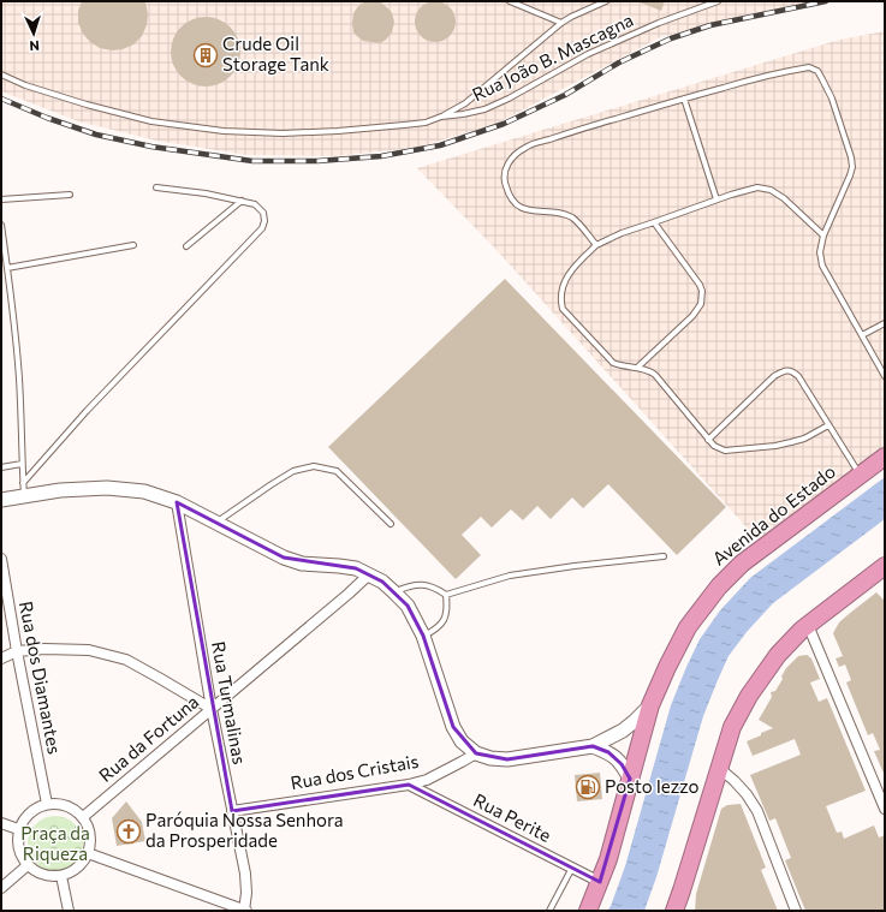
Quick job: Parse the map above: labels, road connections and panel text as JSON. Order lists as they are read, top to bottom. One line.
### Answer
{"streets":{"highway":["Avenida do Estado"],"street":["Rua dos Diamantes","Rua Turmalinas","Rua da Fortuna","Rua dos Cristais","Rua Perite"],"lane":["Rua João B. Mascagna"]},"crossings":[["Avenida do Estado","Rua Perite"],["Rua dos Diamantes","Rua da Fortuna"],["Rua Turmalinas","Rua da Fortuna"],["Rua Turmalinas","Rua dos Cristais"],["Rua dos Cristais","Rua Perite"]],"parks":["Praça da Riqueza"],"places":{"building":["Crude Oil Storage Tank"],"fuel station":["Posto Iezzo"],"church":["Paróquia Nossa Senhora da Prosperidade"]},"north":"bottom"}
